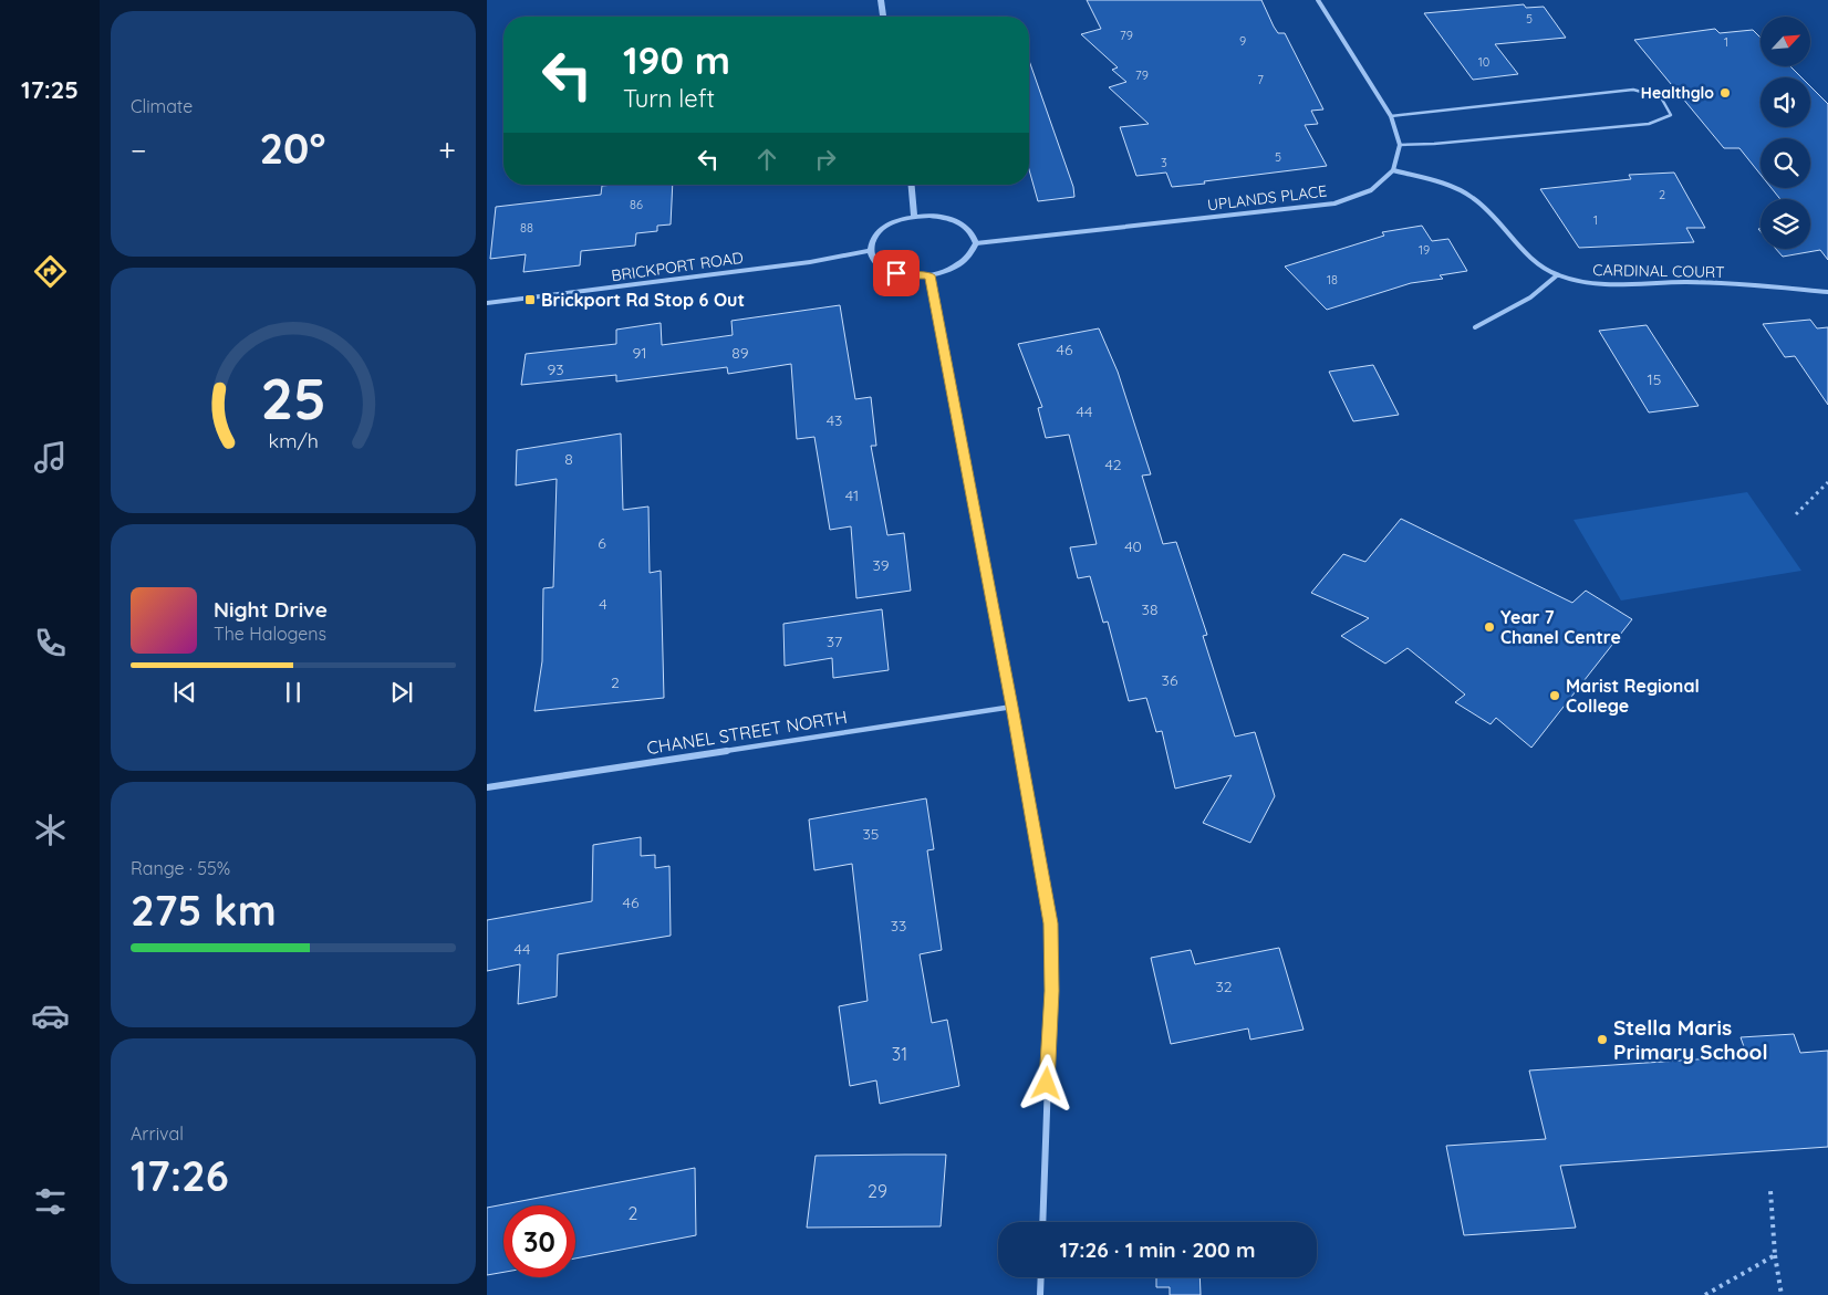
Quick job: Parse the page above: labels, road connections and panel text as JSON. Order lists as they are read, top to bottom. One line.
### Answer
{"streets":{"street":["UPLANDS PLACE","BRICKPORT ROAD","CARDINAL COURT","CHANEL STREET NORTH"]},"crossings":[["UPLANDS PLACE","BRICKPORT ROAD"],["UPLANDS PLACE","CARDINAL COURT"]],"places":{"other":["Healthglo","Year 7 Chanel Centre","Marist Regional College","Stella Maris Primary School"],"transit":["Brickport Rd Stop 6 Out"]},"house_numbers":["5","79","9","1","10","79","7","5","3","2","86","1","88","19","18","46","91","89","93","15","44","43","8","42","41","6","40","39","4","38","37","36","2","35","46","33","44","32","31","29","2"],"north":"top right","page":{"tabs":"17:25","tile":["Climate",["Range · 55%","275 km"],["Arrival","17:26"]],"turn":["190 m","Turn left"],"heat":["−","20°","+"],"song":["Night Drive","The Halogens"],"limit":"30","trip":"17:26 · 1 min · 200 m","gauge":["25","km/h"]}}
